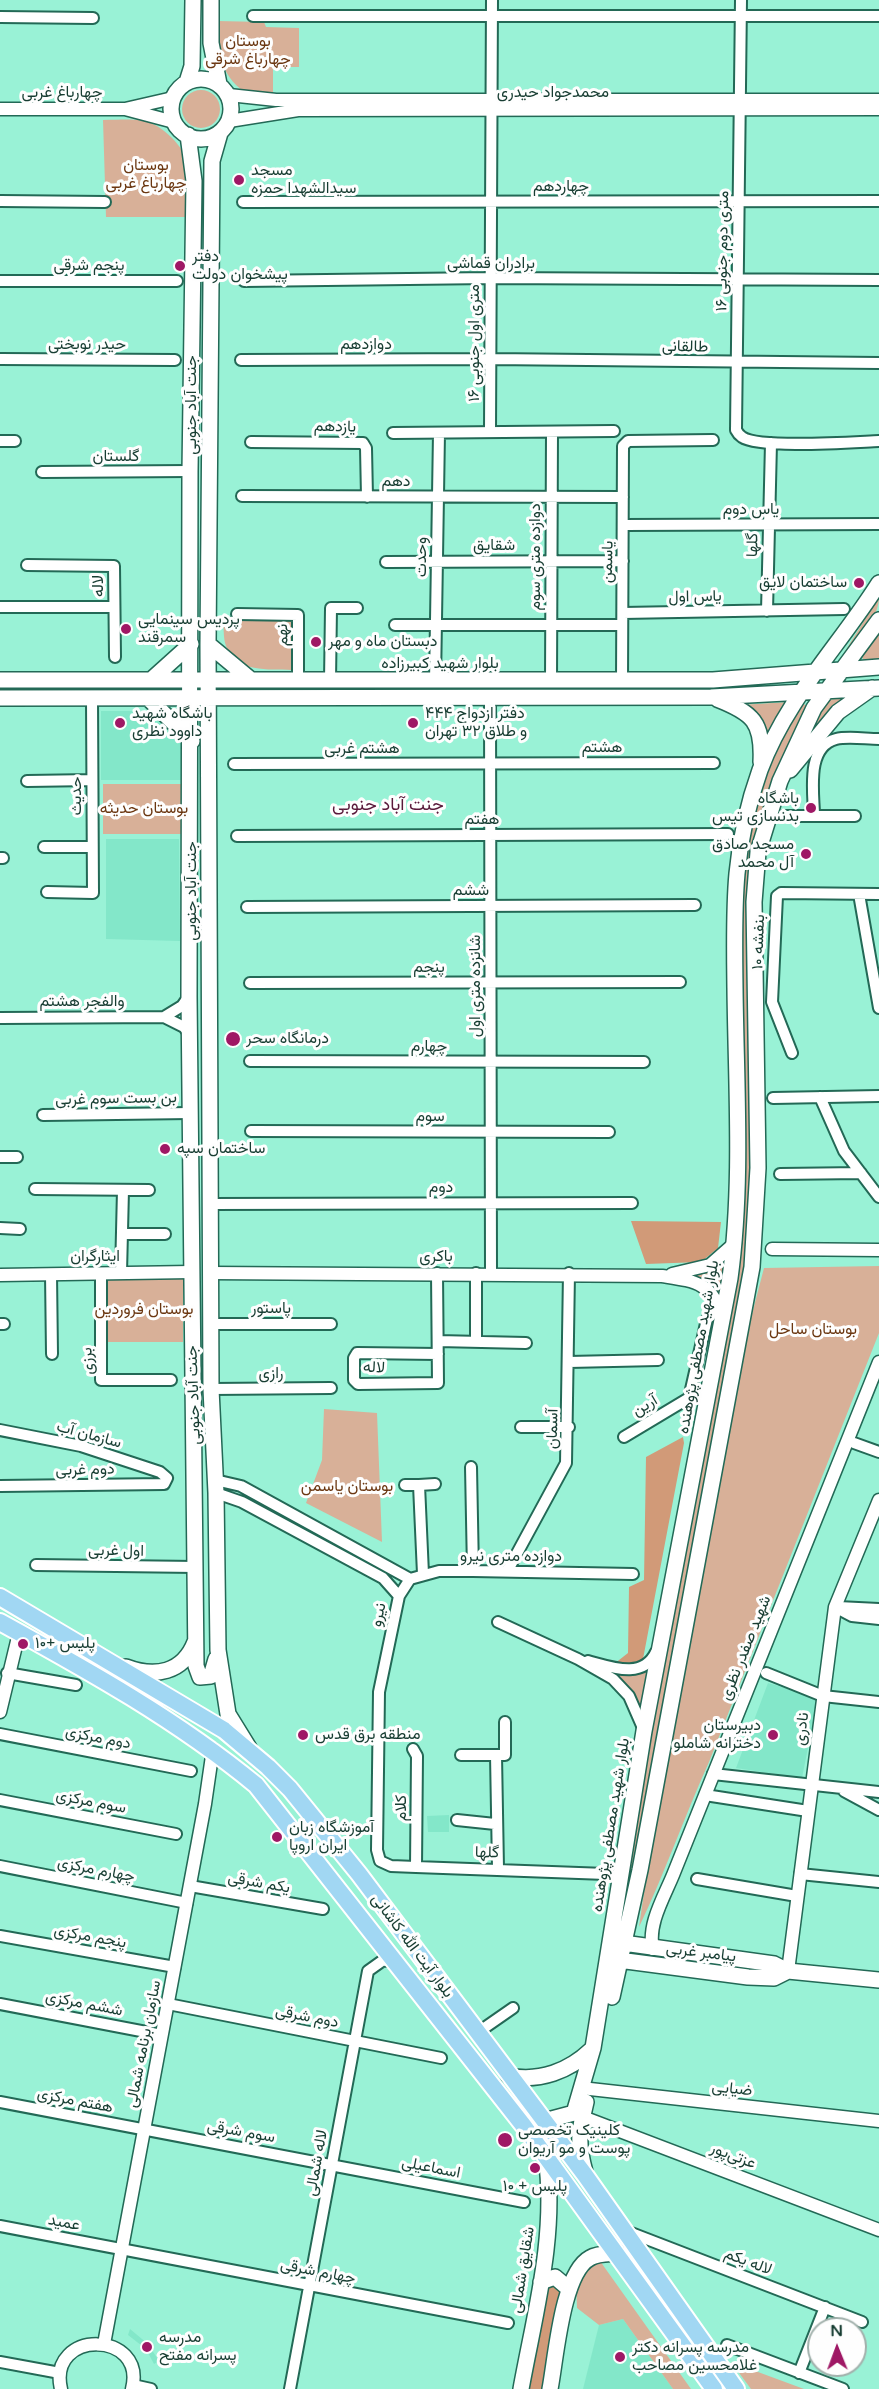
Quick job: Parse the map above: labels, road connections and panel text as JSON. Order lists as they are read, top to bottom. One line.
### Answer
{"streets":{"main road":["جنت آباد جنوبی","بلوار شهید کبیرزاده","بلوار شهید مصطفی پژوهنده","بلوار آیت الله کاشانی","پیامبر غربی","شقایق شمالی"],"street":["چهارباغ غربی","محمدجواد حیدری","چهاردهم","۱۶ متری دوم جنوبی","برادران قماشی","پنجم شرقی","۱۶ متری اول جنوبی","حیدر نوبختی","دوازدهم","طالقانی","یازدهم","گلستان","دهم","یاس دوم","گلها","شقایق","وحدت","دوازده متری سوم","یاسمن","لاله","یاس اول","نهم","هشتم","هشتم غربی","حدیث","هفتم","ششم","بنفشه ۱۰","پنجم","شانزده متری اول","والفجر هشتم","چهارم","بن بست سوم غربی","سوم","دوم","ایثارگران","باکری","پاستور","برزی","رازی","آرین","آسمان","سازمان آب","دوم غربی","اول غربی","دوازده متری نیرو","نیرو","شهید صفدر نظری","نادری","دوم مرکزی","سوم مرکزی","کلام","چهارم مرکزی","یکم شرقی","پنجم مرکزی","ششم مرکزی","دوم شرقی","سازمان برنامه شمالی","ضیایی","هفتم مرکزی","سوم شرقی","عزتی‌پور","لاله شمالی","اسماعیلی","عمید","لاله یکم","چهارم شرقی"]},"crossings":[["محمدجواد حیدری","۱۶ متری دوم جنوبی"],["محمدجواد حیدری","۱۶ متری اول جنوبی"],["محمدجواد حیدری","جنت آباد جنوبی"],["چهاردهم","۱۶ متری دوم جنوبی"],["چهاردهم","۱۶ متری اول جنوبی"],["۱۶ متری دوم جنوبی","برادران قماشی"],["۱۶ متری دوم جنوبی","طالقانی"],["۱۶ متری دوم جنوبی","گلها"],["برادران قماشی","۱۶ متری اول جنوبی"],["۱۶ متری اول جنوبی","دوازدهم"],["۱۶ متری اول جنوبی","طالقانی"],["دوازدهم","طالقانی"],["جنت آباد جنوبی","گلستان"],["جنت آباد جنوبی","بلوار شهید کبیرزاده"],["جنت آباد جنوبی","بن بست سوم غربی"],["جنت آباد جنوبی","دوم"],["جنت آباد جنوبی","ایثارگران"],["جنت آباد جنوبی","باکری"],["جنت آباد جنوبی","پاستور"],["جنت آباد جنوبی","رازی"],["جنت آباد جنوبی","اول غربی"],["جنت آباد جنوبی","نیرو"],["یازدهم","دهم"],["دهم","وحدت"],["دهم","دوازده متری سوم"],["دهم","یاسمن"],["یاس دوم","گلها"],["یاس دوم","یاسمن"],["گلها","یاس اول"],["گلها","نیرو"],["گلها","کلام"],["شقایق","وحدت"],["شقایق","دوازده متری سوم"],["شقایق","یاسمن"],["وحدت","یاس اول"],["وحدت","بلوار شهید کبیرزاده"],["دوازده متری سوم","یاس اول"],["دوازده متری سوم","بلوار شهید کبیرزاده"],["یاسمن","یاس اول"],["یاسمن","بلوار شهید کبیرزاده"],["لاله","باکری"],["نهم","بلوار شهید کبیرزاده"],["بلوار شهید کبیرزاده","بلوار شهید مصطفی پژوهنده"],["هشتم","هشتم غربی"],["هشتم","شانزده متری اول"],["هشتم غربی","شانزده متری اول"],["هفتم","شانزده متری اول"],["ششم","شانزده متری اول"],["پنجم","شانزده متری اول"],["شانزده متری اول","چهارم"],["شانزده متری اول","سوم"],["شانزده متری اول","دوم"],["شانزده متری اول","باکری"],["ایثارگران","برزی"],["باکری","بلوار شهید مصطفی پژوهنده"],["باکری","آرین"],["باکری","آسمان"],["بلوار شهید مصطفی پژوهنده","آرین"],["بلوار شهید مصطفی پژوهنده","بلوار آیت الله کاشانی"],["بلوار شهید مصطفی پژوهنده","پیامبر غربی"],["بلوار شهید مصطفی پژوهنده","ضیایی"],["بلوار شهید مصطفی پژوهنده","عزتی‌پور"],["آسمان","دوازده متری نیرو"],["سازمان آب","دوم غربی"],["شهید صفدر نظری","پیامبر غربی"],["نادری","پیامبر غربی"],["چهارم مرکزی","سازمان برنامه شمالی"],["یکم شرقی","سازمان برنامه شمالی"],["پنجم مرکزی","سازمان برنامه شمالی"],["بلوار آیت الله کاشانی","سازمان برنامه شمالی"],["بلوار آیت الله کاشانی","لاله شمالی"],["بلوار آیت الله کاشانی","لاله یکم"],["بلوار آیت الله کاشانی","شقایق شمالی"],["ششم مرکزی","سازمان برنامه شمالی"],["دوم شرقی","سازمان برنامه شمالی"],["دوم شرقی","لاله شمالی"],["سازمان برنامه شمالی","هفتم مرکزی"],["سازمان برنامه شمالی","سوم شرقی"],["سازمان برنامه شمالی","عمید"],["سازمان برنامه شمالی","چهارم شرقی"],["هفتم مرکزی","سوم شرقی"],["سوم شرقی","لاله شمالی"],["سوم شرقی","اسماعیلی"],["لاله شمالی","اسماعیلی"],["لاله شمالی","چهارم شرقی"],["عمید","چهارم شرقی"]],"districts":["جنت‌ آباد جنوبی"],"parks":["بوستان چهارباغ شرقی","بوستان چهارباغ غربی","بوستان حدیثه","بوستان فروردین","بوستان ساحل","بوستان یاسمن"],"places":["مسجد سیدالشهدا حمزه","دفتر پیشخوان دولت","ساختمان لایق","پردیس سینمایی سمرقند","دبستان ماه و مهر","باشگاه شهید داوود نظری","دفتر ازدواج ۴۴۴ و طلاق ۳۲ تهران","باشگاه بدنسازی تیس","مسجد صادق آل محمد","درمانگاه سحر","ساختمان سپه","پلیس +۱۰","منطقه برق قدس","دبیرستان دخترانه شاملو","آموزشگاه زبان ایران اروپا","کلینیک تخصصی پوست و مو آریوان","پلیس + ۱۰","مدرسه پسرانه مفتح","مدرسه پسرانه دکتر غلامحسین مصاحب"],"north":"top"}
